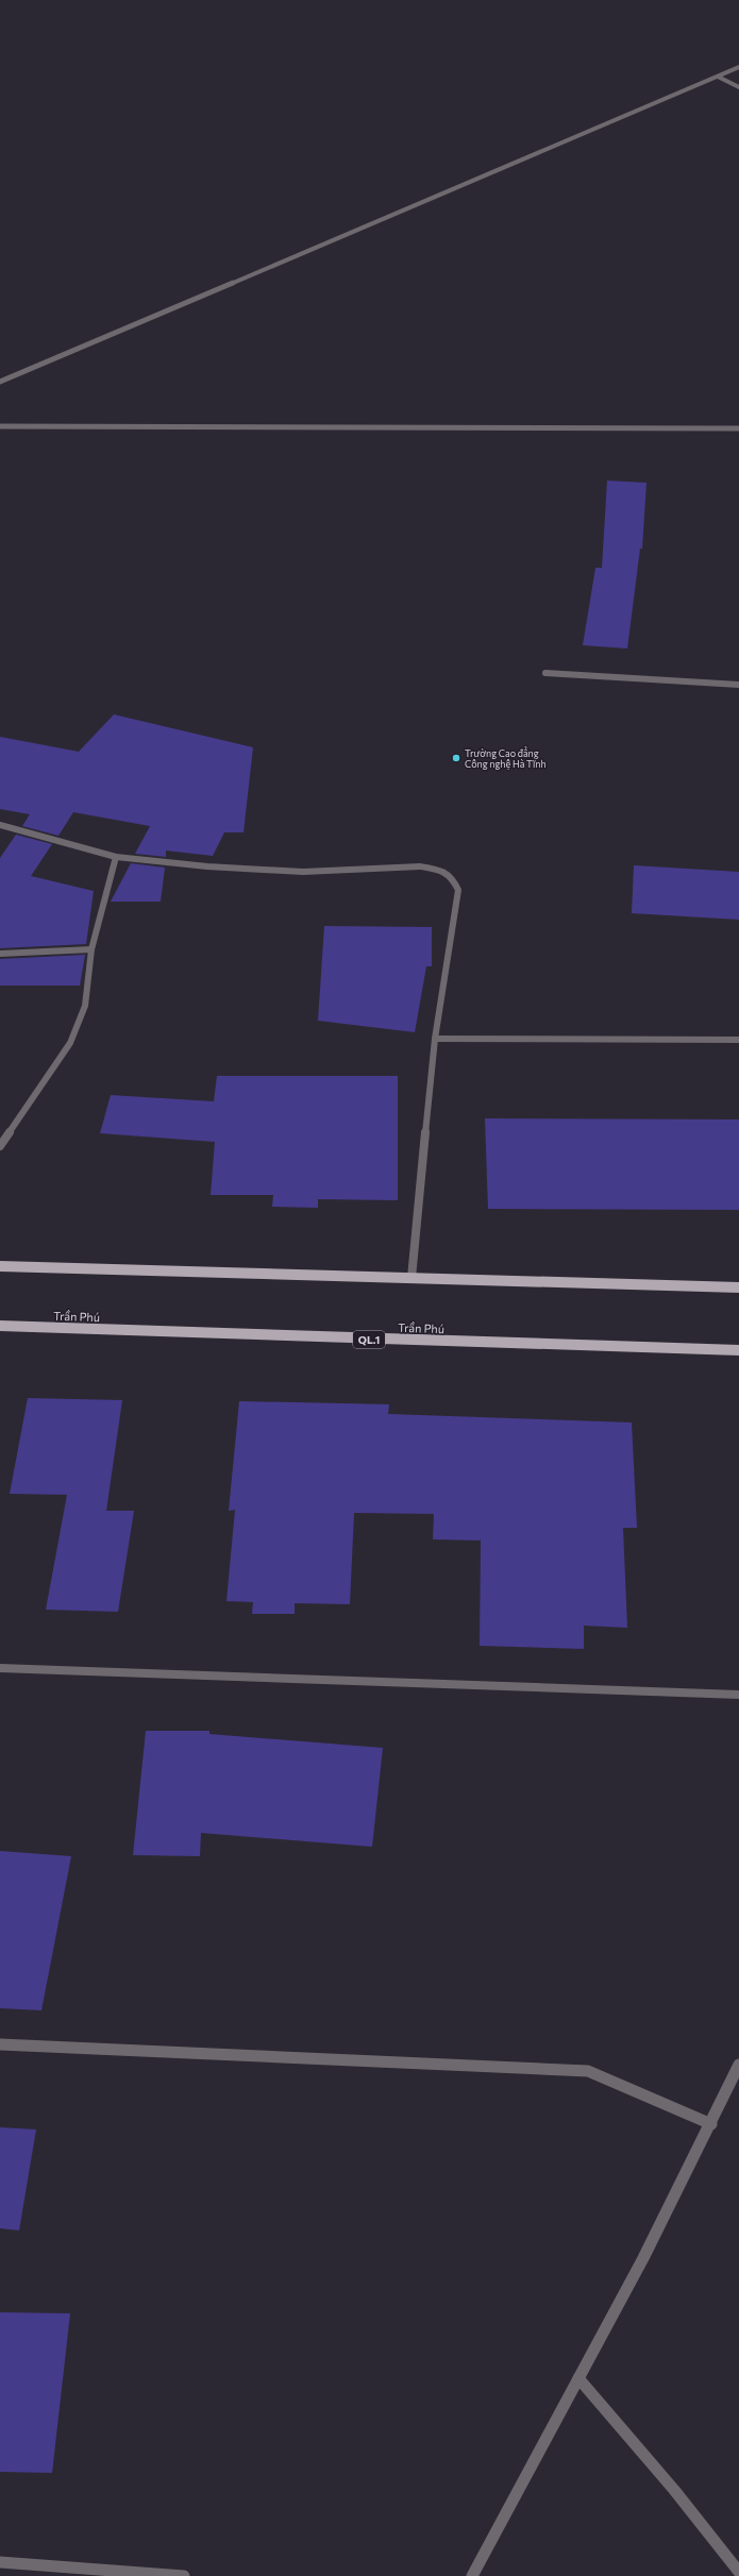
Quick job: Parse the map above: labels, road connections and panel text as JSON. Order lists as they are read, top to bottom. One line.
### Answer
{"streets":{"main road":["Trần Phú","QL.1"]},"places":["Trường Cao đẳng Công nghệ Hà Tĩnh"]}
